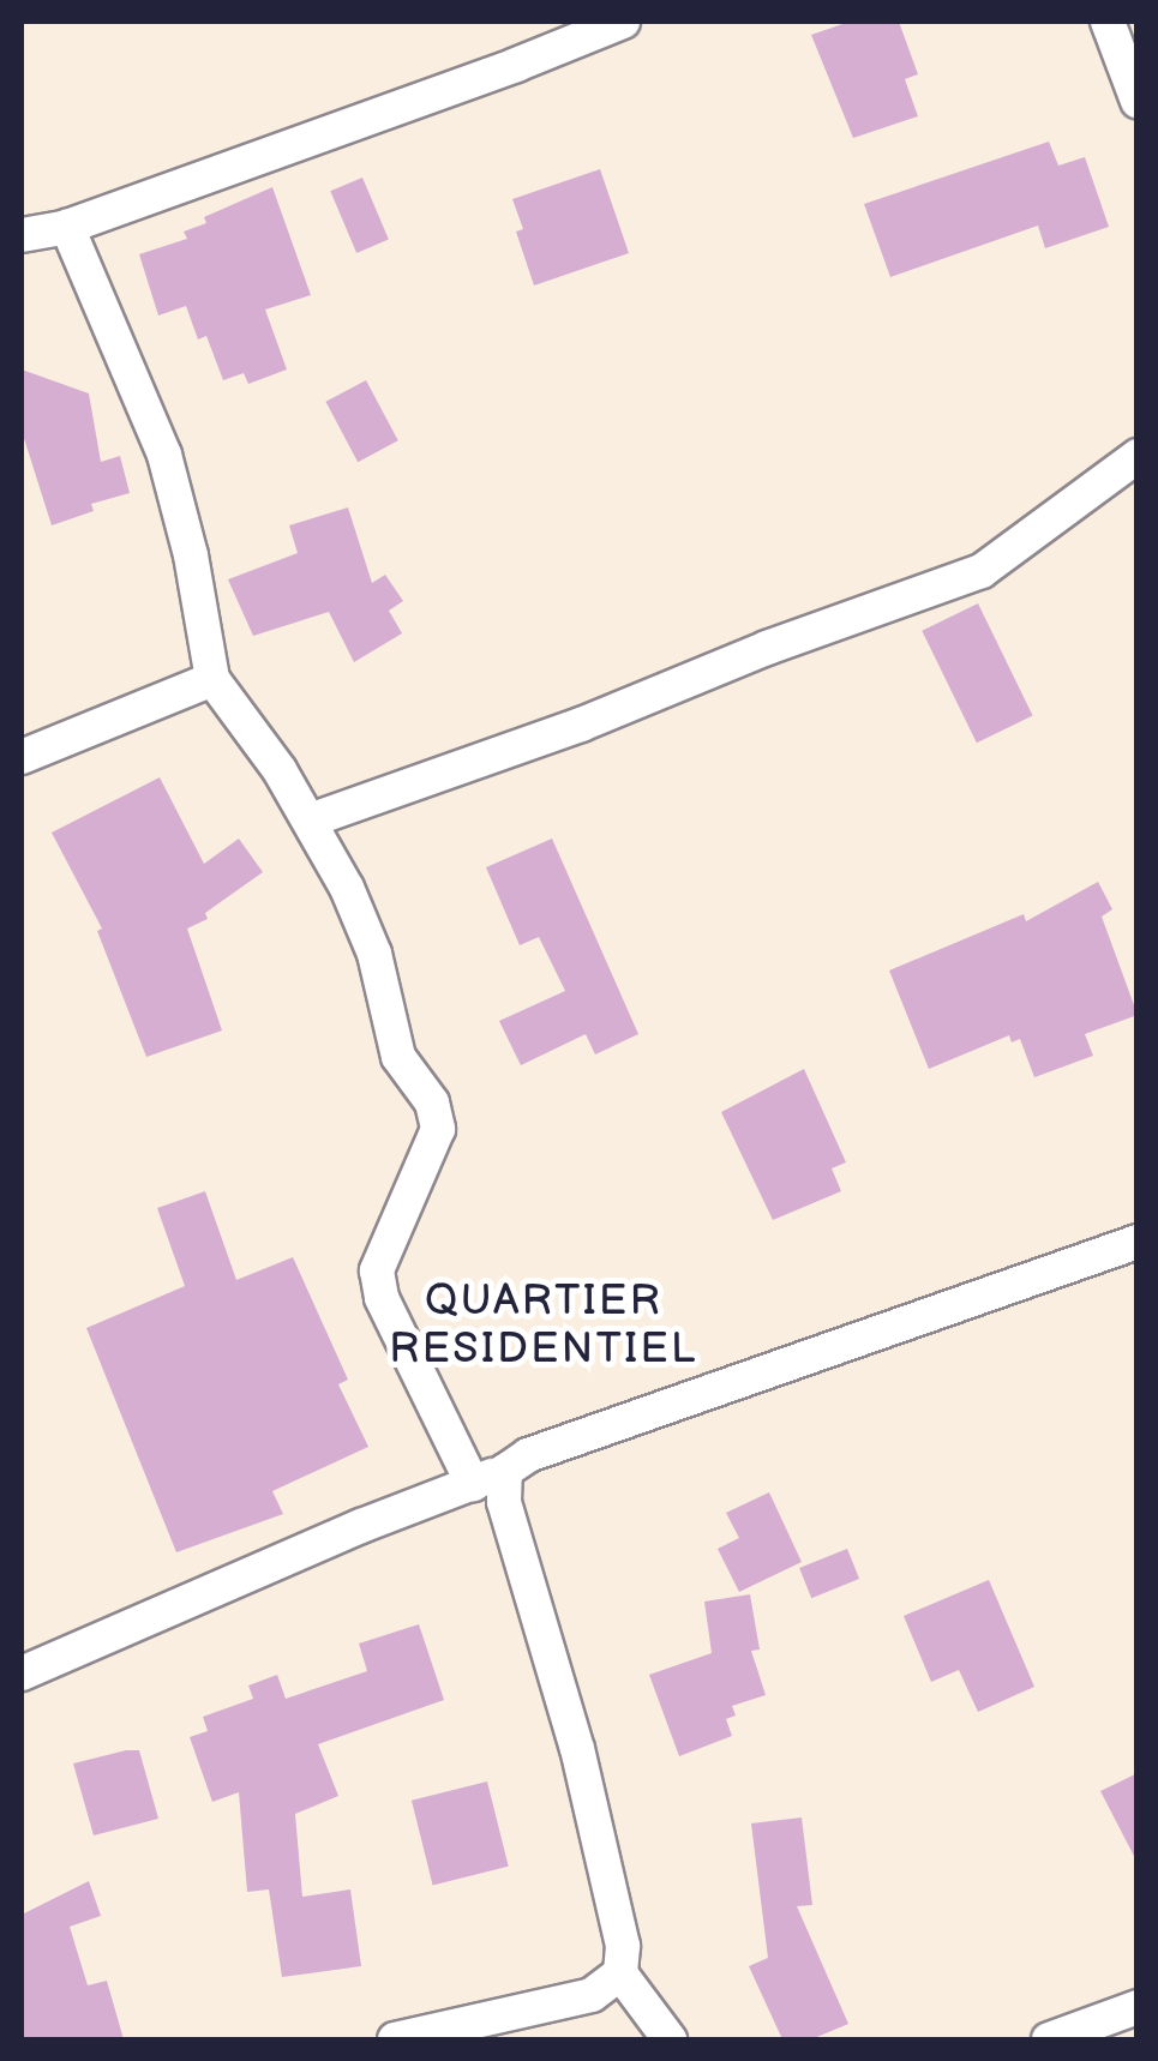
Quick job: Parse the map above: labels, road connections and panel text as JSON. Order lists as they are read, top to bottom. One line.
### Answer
{"districts":["QUARTIER RESIDENTIEL"]}
